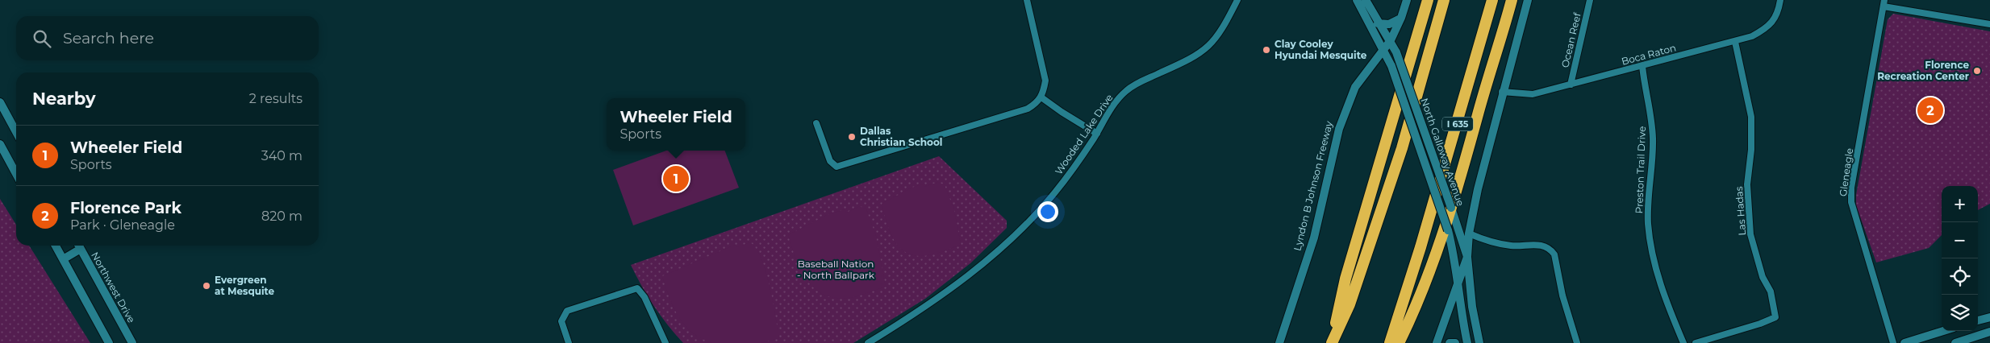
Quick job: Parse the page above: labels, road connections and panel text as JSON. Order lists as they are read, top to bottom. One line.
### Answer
{"streets":{"highway":["I 635"],"main road":["North Galloway Avenue","Lyndon B Johnson Freeway","Northwest Drive"],"street":["Ocean Reef","Boca Raton","Wooded Lake Drive","Preston Trail Drive","Gleneagle","Las Hadas"]},"crossings":[["Ocean Reef","Boca Raton"],["Boca Raton","Preston Trail Drive"],["Boca Raton","Las Hadas"],["North Galloway Avenue","Lyndon B Johnson Freeway"]],"parks":["Baseball Nation - North Ballpark"],"places":["Clay Cooley Hyundai Mesquite","Florence Recreation Center","Dallas Christian School","Evergreen at Mesquite"],"page":{"search":"Search here","heading":["Nearby","2 results"],"pins":["2","1"],"popup":["Wheeler Field","Sports"],"list":[{"mark":"1","name":"Wheeler Field","note":"Sports","value":"340 m"},{"mark":"2","name":"Florence Park","note":"Park · Gleneagle","value":"820 m"}],"map_buttons":["+","−"]}}
